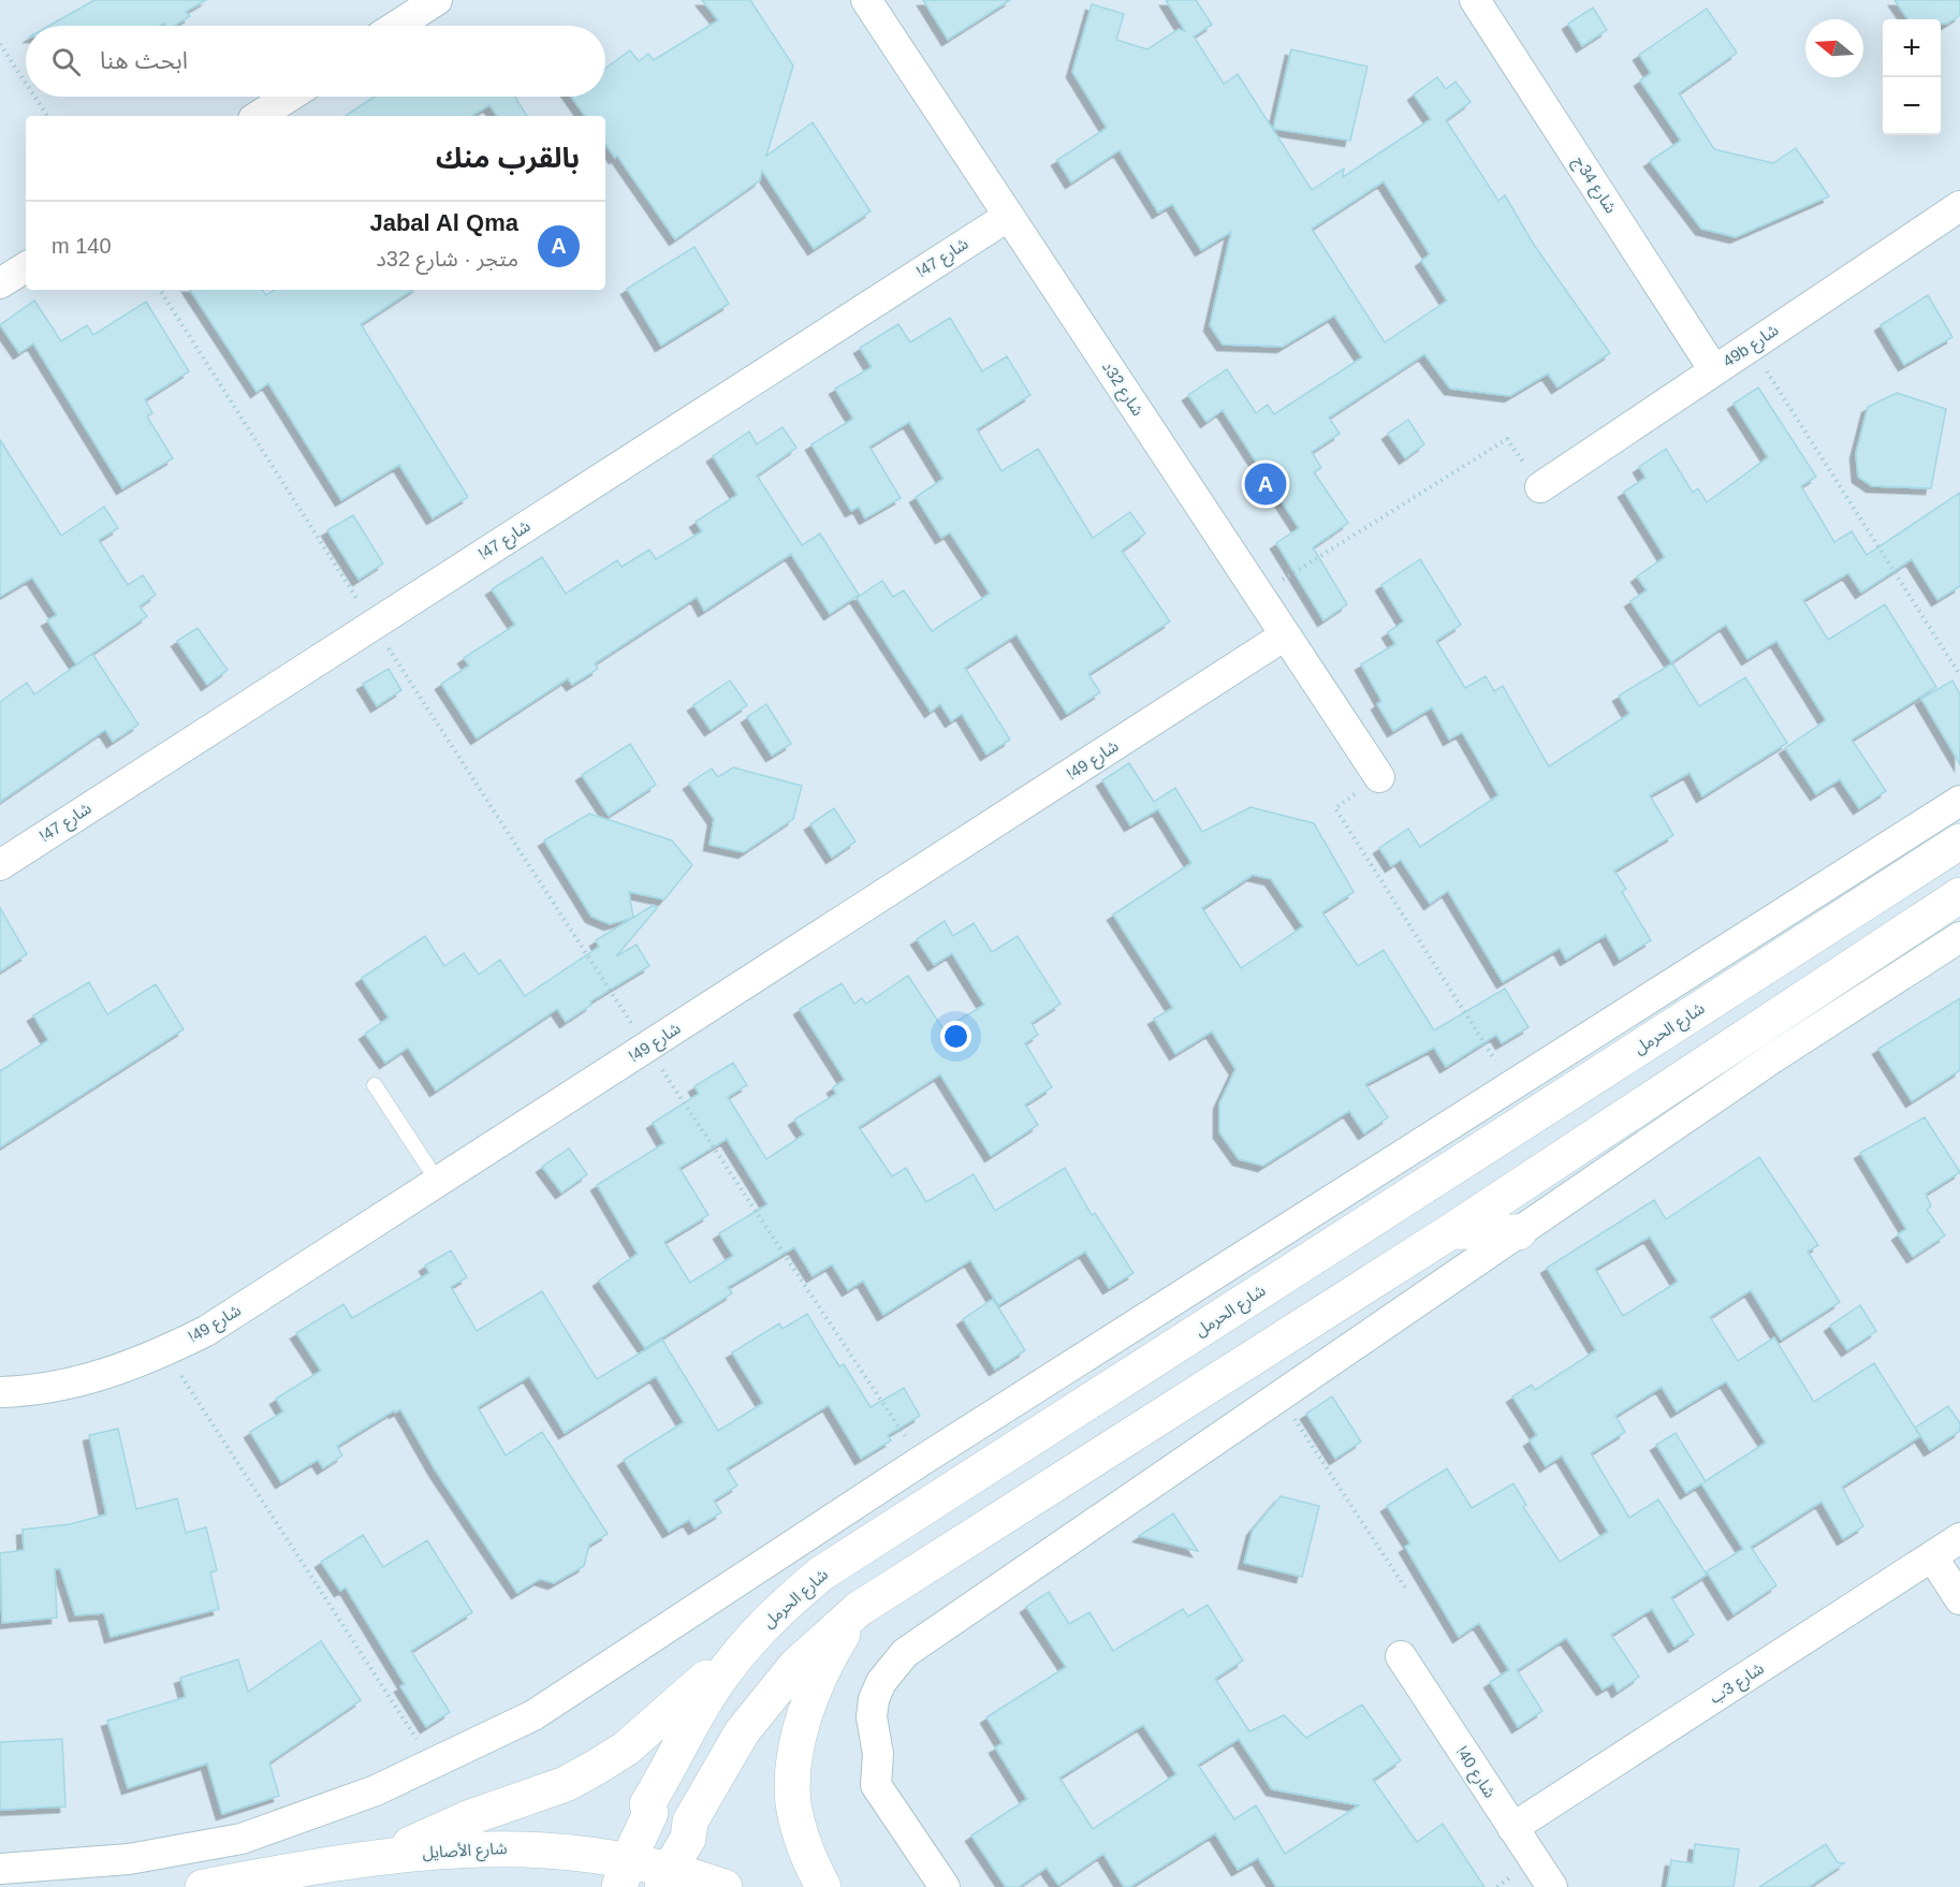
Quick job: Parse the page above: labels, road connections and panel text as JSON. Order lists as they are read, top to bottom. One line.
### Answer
{"streets":{"street":["شارع 34ج","شارع 47ا","49b شارع","شارع 32د","شارع 49ا","شارع الحرمل","شارع 3ب","شارع 40ا","شارع الأصايل"]},"crossings":[["شارع 34ج","49b شارع"],["شارع 47ا","شارع 32د"],["شارع 32د","شارع 49ا"],["شارع الحرمل","شارع الأصايل"],["شارع 3ب","شارع 40ا"]],"north":"left","page":{"map_buttons":["+","−"],"search":"ابحث هنا","heading":"بالقرب منك","list":[{"mark":"A","name":"Jabal Al Qma","note":"متجر · شارع 32د","value":"140 m"}],"pins":"A"}}
